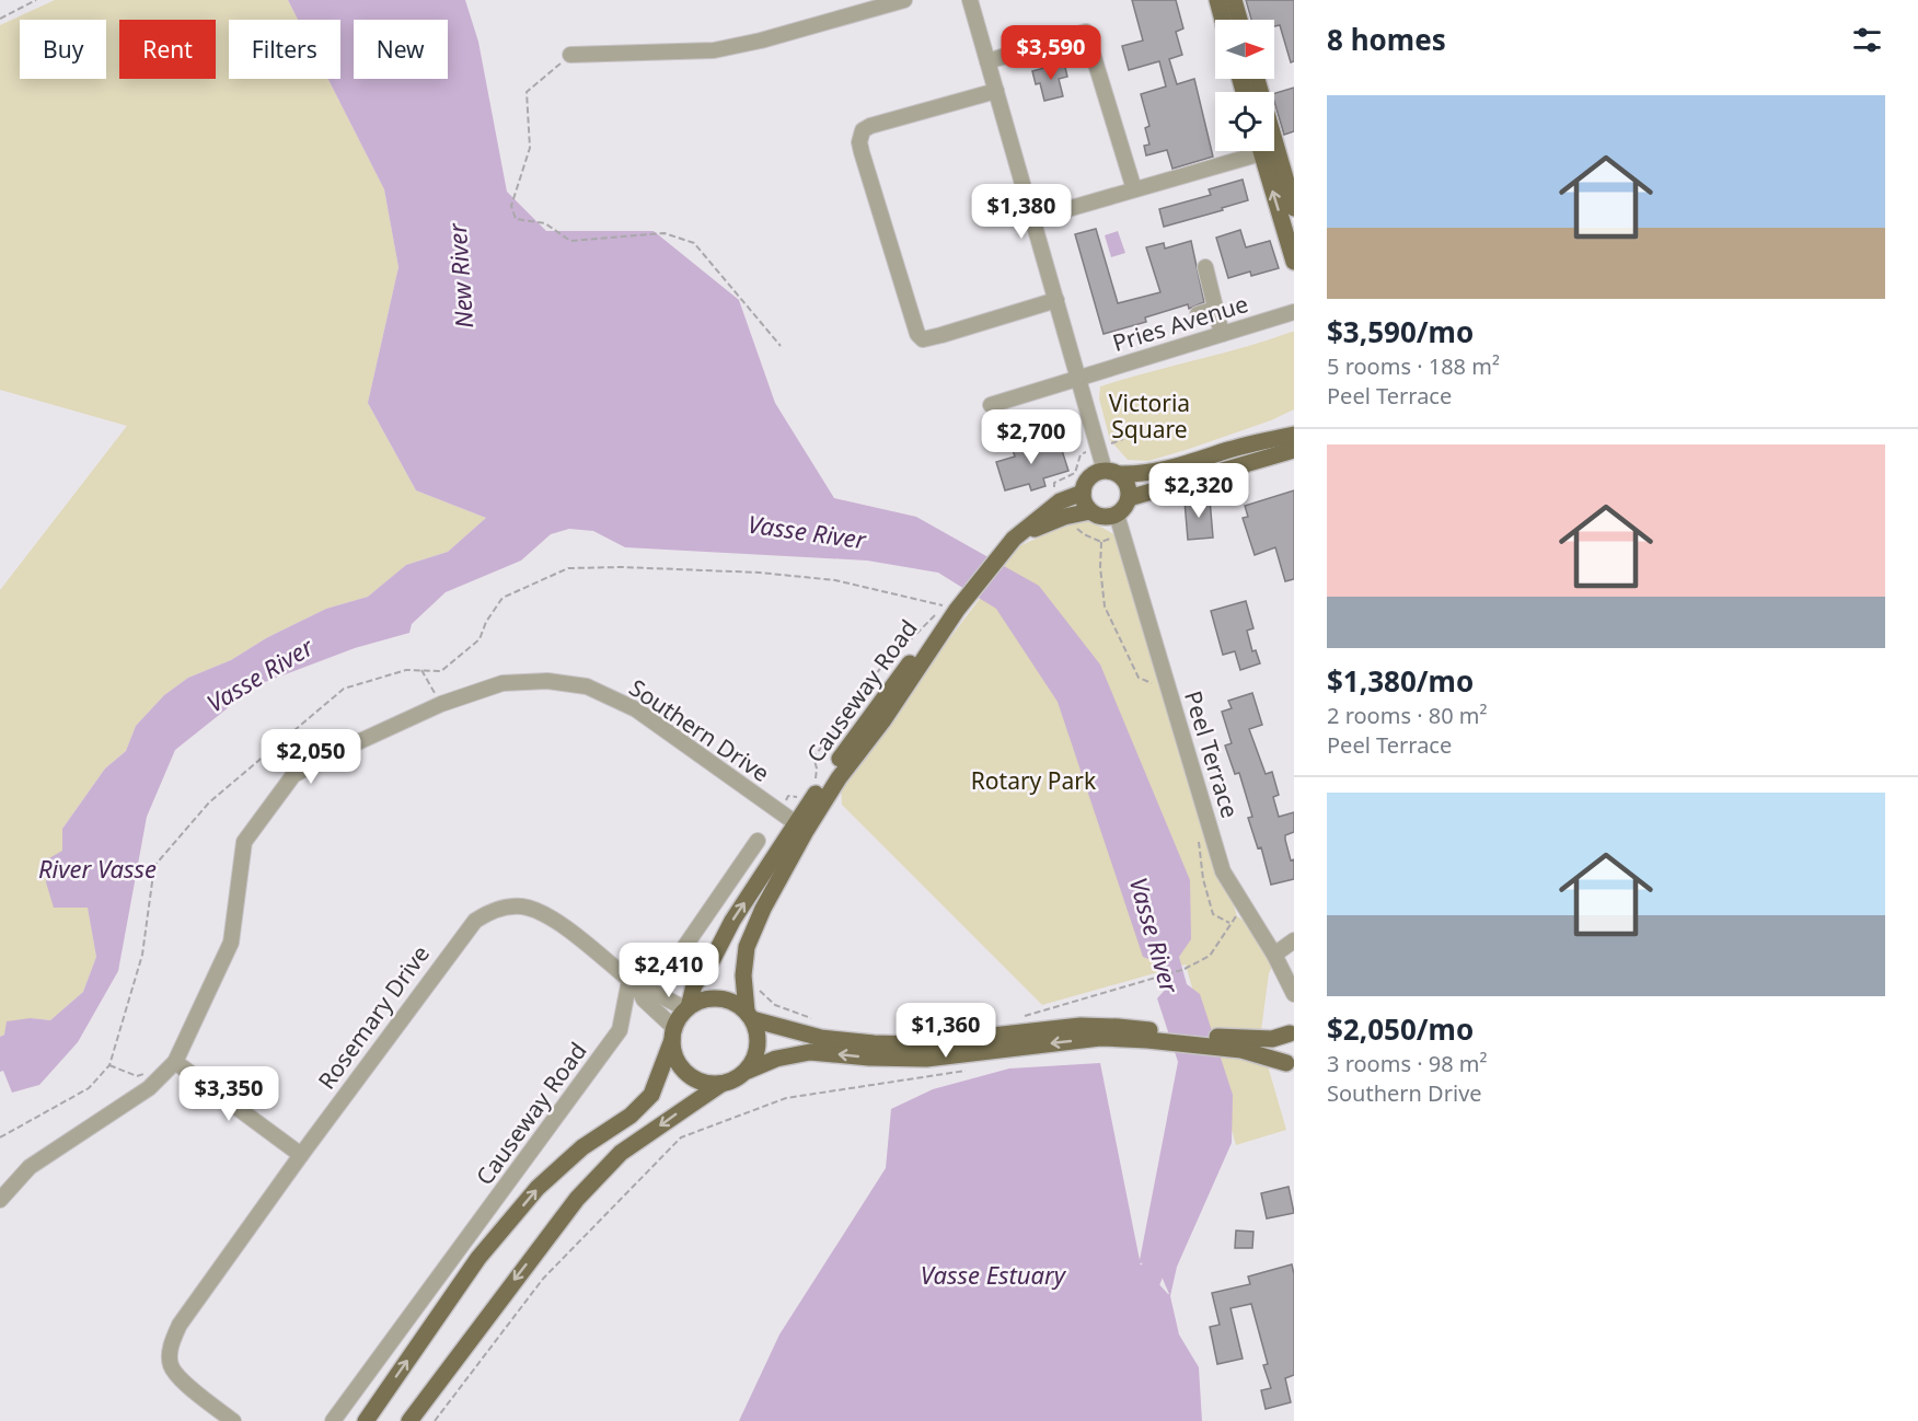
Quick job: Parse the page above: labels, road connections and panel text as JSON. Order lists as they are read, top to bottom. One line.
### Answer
{"streets":{"main road":["Causeway Road"],"street":["Pries Avenue","Southern Drive","Peel Terrace","Rosemary Drive"]},"crossings":[["Causeway Road","Southern Drive"],["Causeway Road","Peel Terrace"],["Causeway Road","Rosemary Drive"]],"water":["New River","Vasse River","River Vasse","Vasse Estuary"],"parks":["Victoria Square","Rotary Park"],"north":"right","page":{"heading":"8 homes","chip":["Buy","Rent","Filters","New"],"price":["$3,590","$1,380","$2,700","$2,320","$2,050","$2,410","$1,360","$3,350"],"list":[{"name":"$3,590/mo","note":"5 rooms · 188 m² · Peel Terrace"},{"name":"$1,380/mo","note":"2 rooms · 80 m² · Peel Terrace"},{"name":"$2,050/mo","note":"3 rooms · 98 m² · Southern Drive"}]}}
